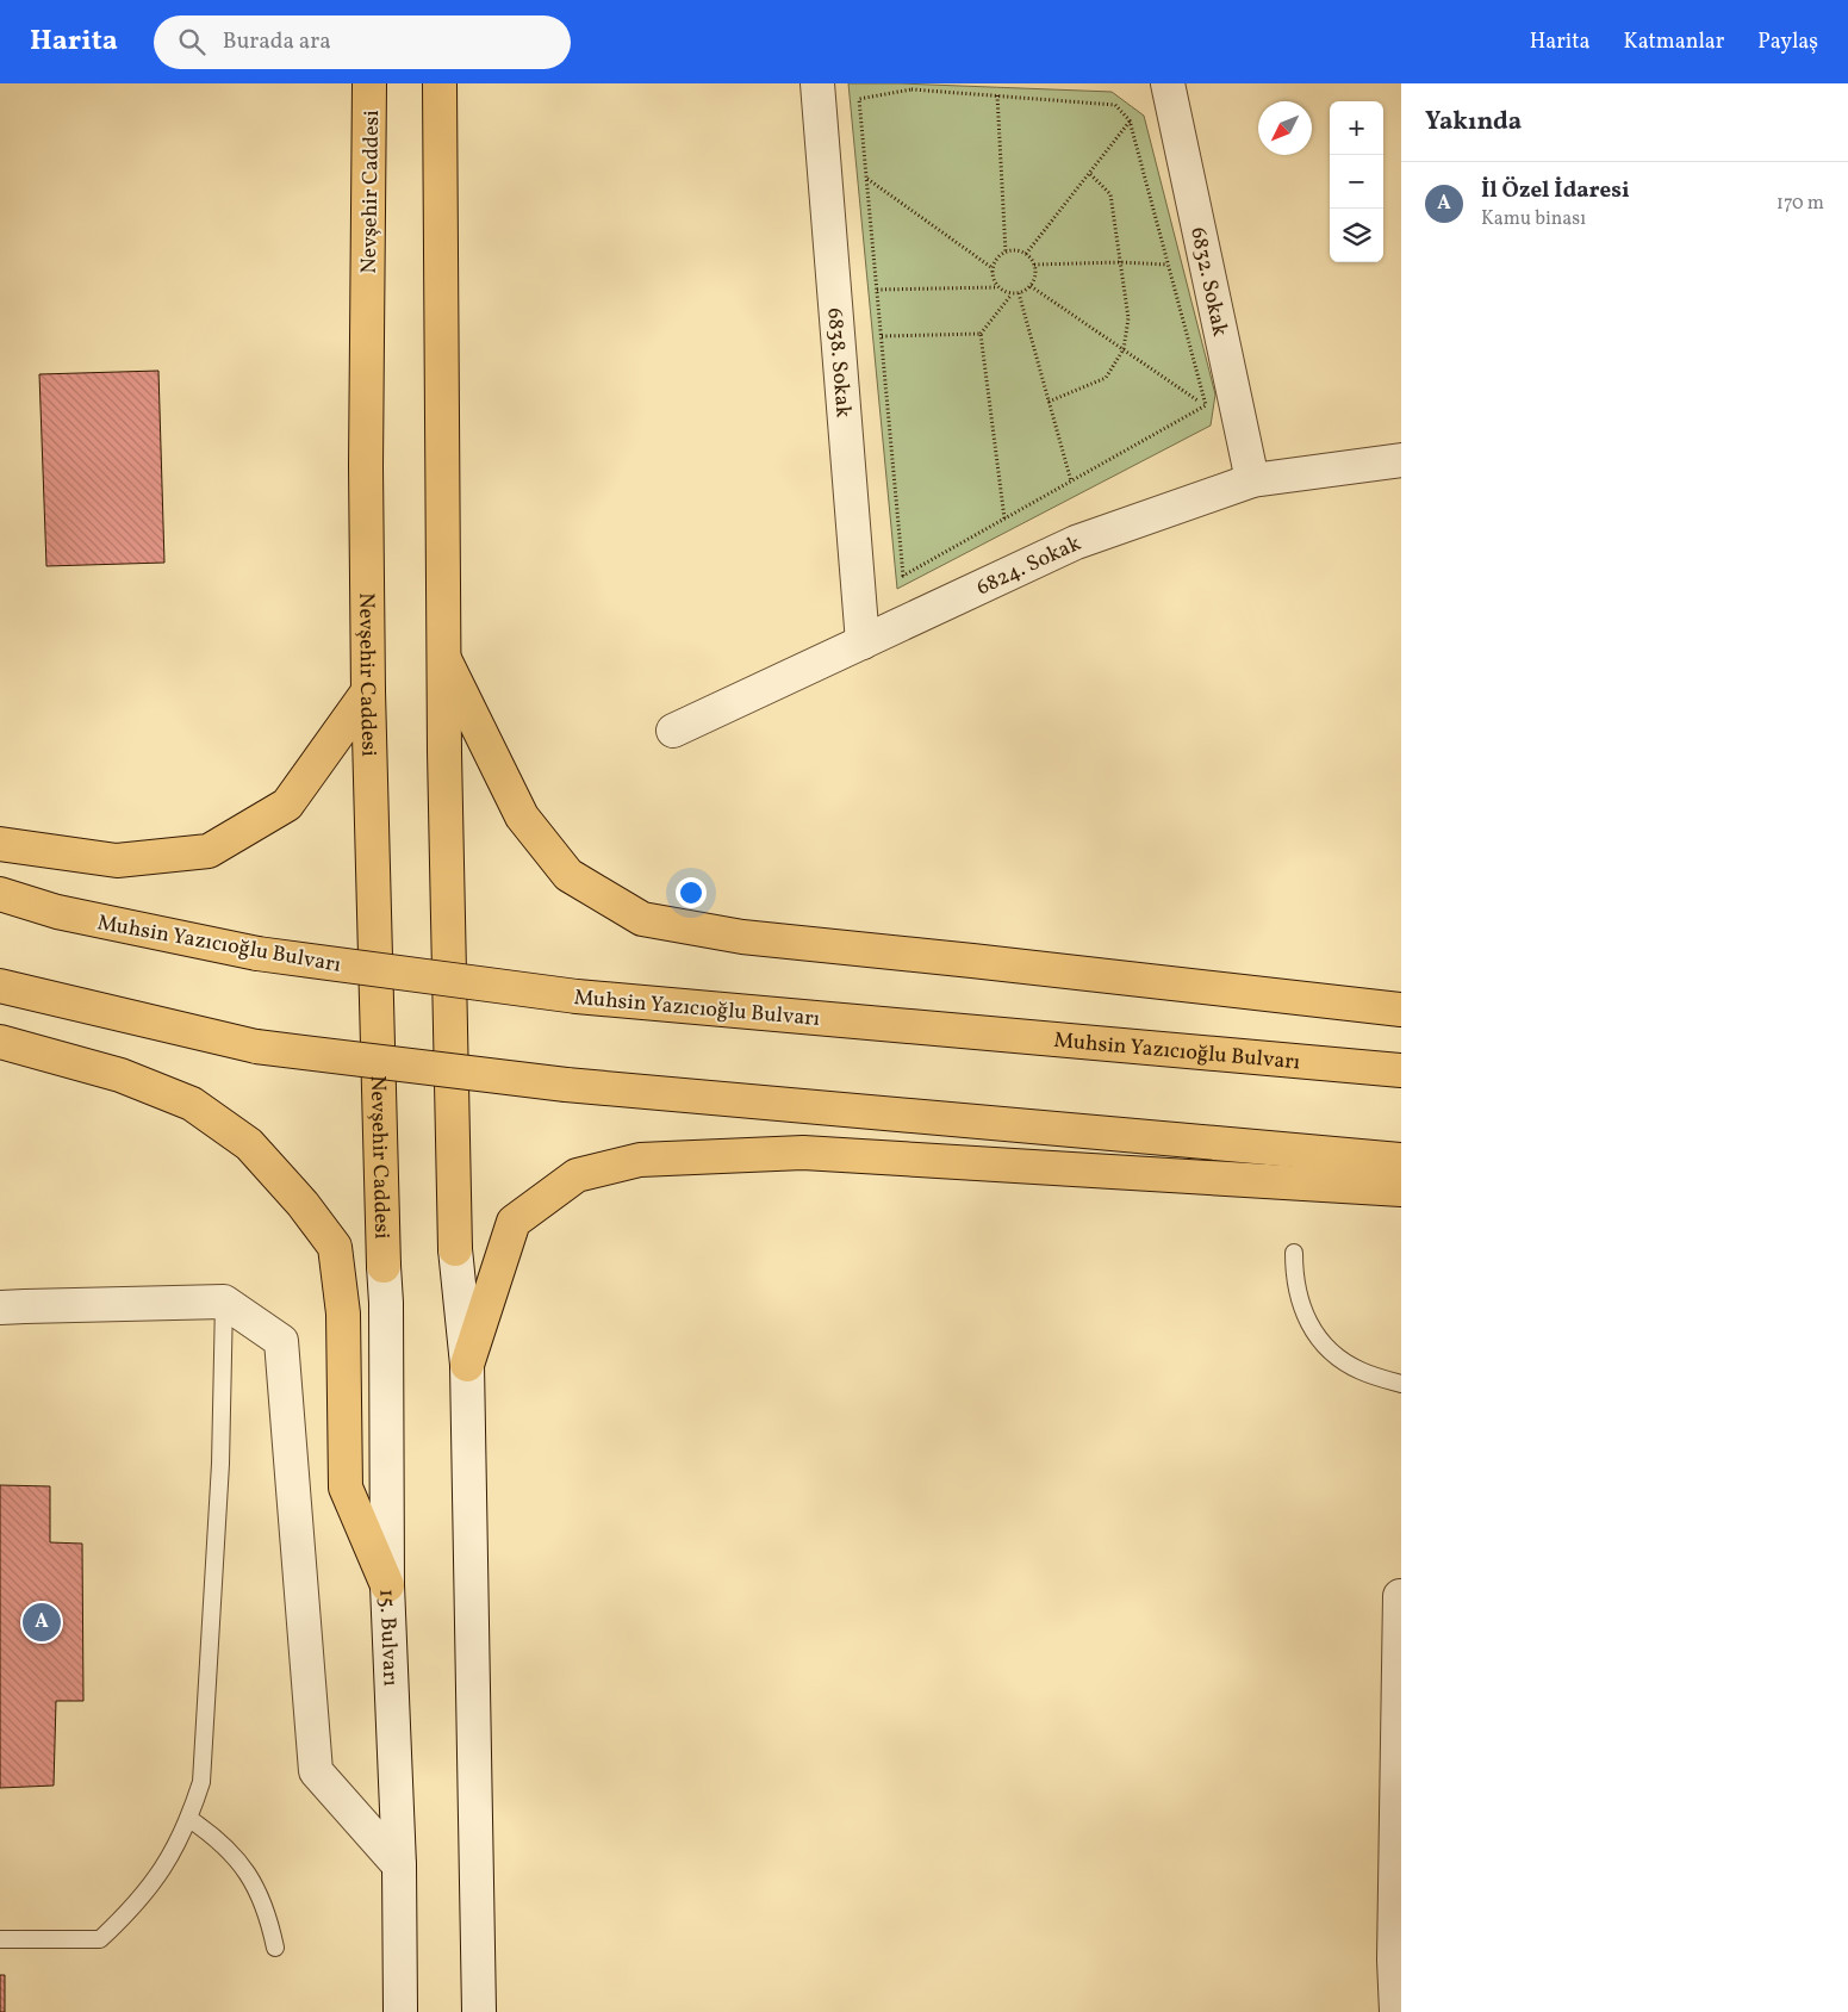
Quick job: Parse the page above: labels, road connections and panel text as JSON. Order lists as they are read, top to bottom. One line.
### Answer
{"streets":{"main road":["Nevşehir Caddesi","Muhsin Yazıcıoğlu Bulvarı"],"street":["6832. Sokak","6838. Sokak","6824. Sokak","15. Bulvarı"]},"crossings":[["Nevşehir Caddesi","15. Bulvarı"],["6832. Sokak","6824. Sokak"],["6838. Sokak","6824. Sokak"]],"north":"bottom left","page":{"header":"Harita","search":"Burada ara","nav":["Harita","Katmanlar","Paylaş"],"heading":"Yakında","map_buttons":["+","−"],"list":[{"mark":"A","name":"İl Özel İdaresi","note":"Kamu binası","value":"170 m"}],"pins":"A"}}
